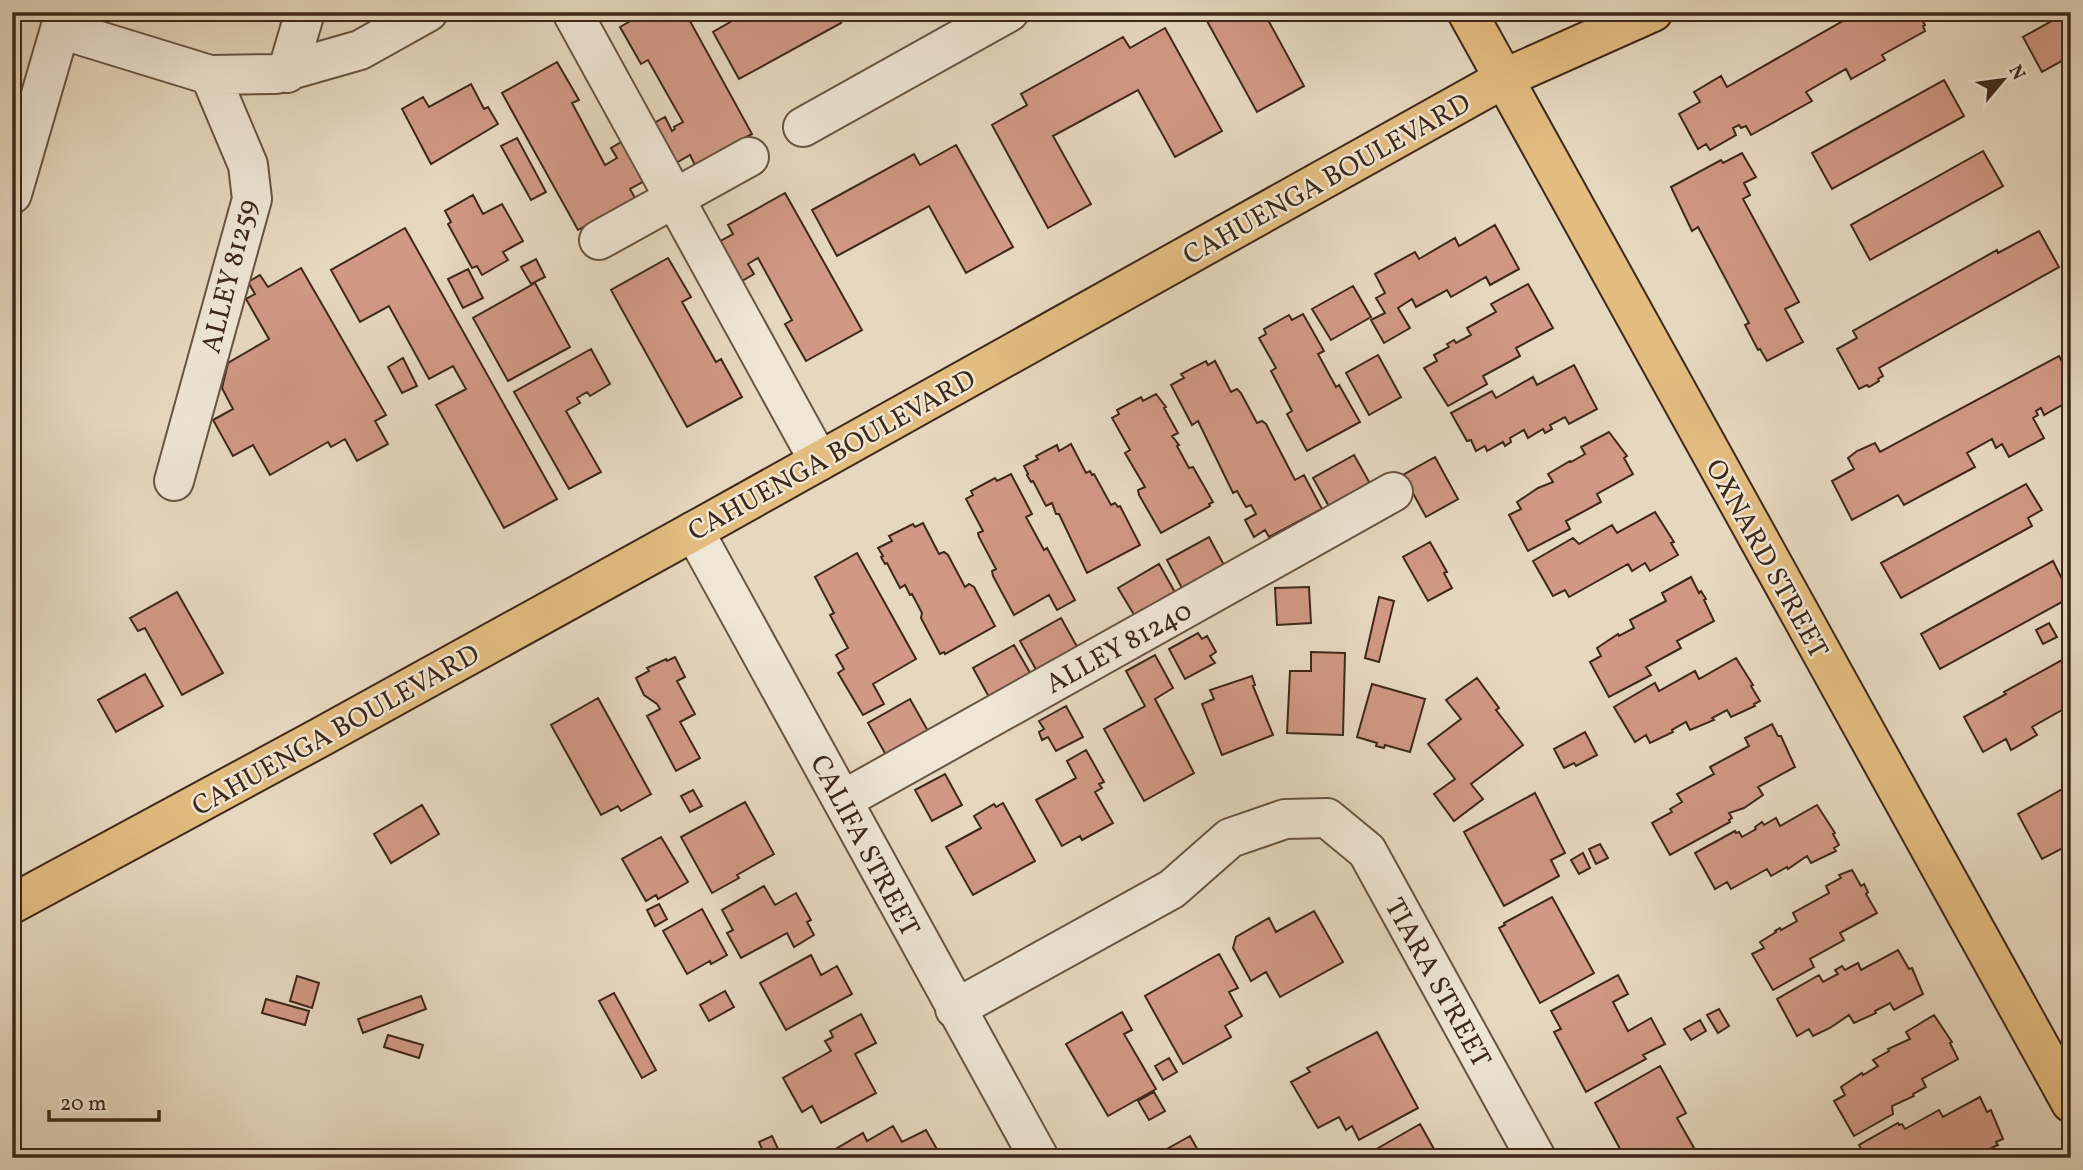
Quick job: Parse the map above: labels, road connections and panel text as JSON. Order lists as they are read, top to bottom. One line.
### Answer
{"streets":{"main road":["CAHUENGA BOULEVARD","OXNARD STREET"],"street":["ALLEY 81259","ALLEY 81240","CALIFA STREET","TIARA STREET"]},"crossings":[["CAHUENGA BOULEVARD","OXNARD STREET"],["CAHUENGA BOULEVARD","CALIFA STREET"],["ALLEY 81240","CALIFA STREET"],["CALIFA STREET","TIARA STREET"]],"scale_bar":"20 m","north":"top right"}
